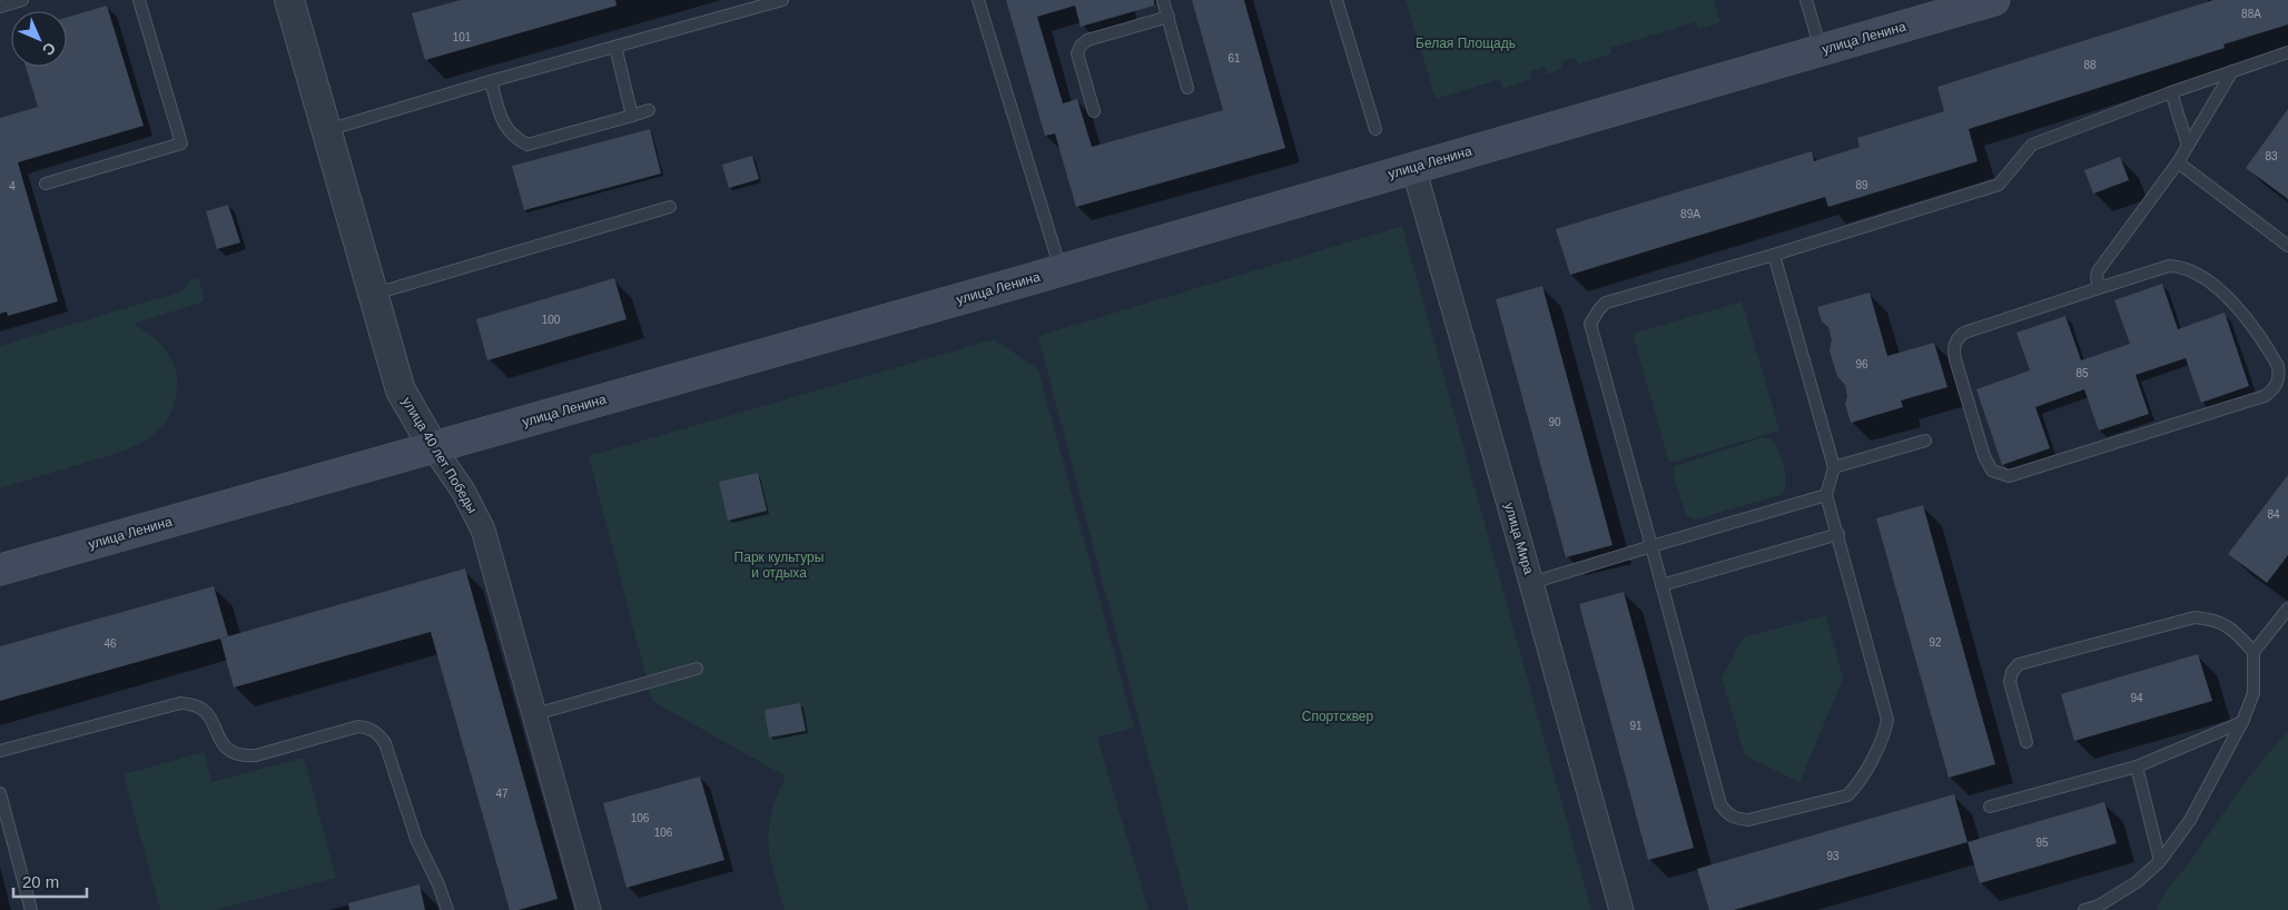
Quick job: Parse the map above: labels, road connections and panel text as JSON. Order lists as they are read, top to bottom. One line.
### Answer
{"streets":{"main road":["улица Ленина"],"street":["улица 40 лет Победы","улица Мира"]},"crossings":[["улица Ленина","улица 40 лет Победы"],["улица Ленина","улица Мира"]],"parks":["Белая Площадь","Парк культуры и отдыха","Спортсквер"],"house_numbers":["88А","101","61","88","83","89","4","89А","100","96","85","90","84","92","46","94","91","47","106","106","95","93"],"scale_bar":"20 m","north":"bottom right"}
